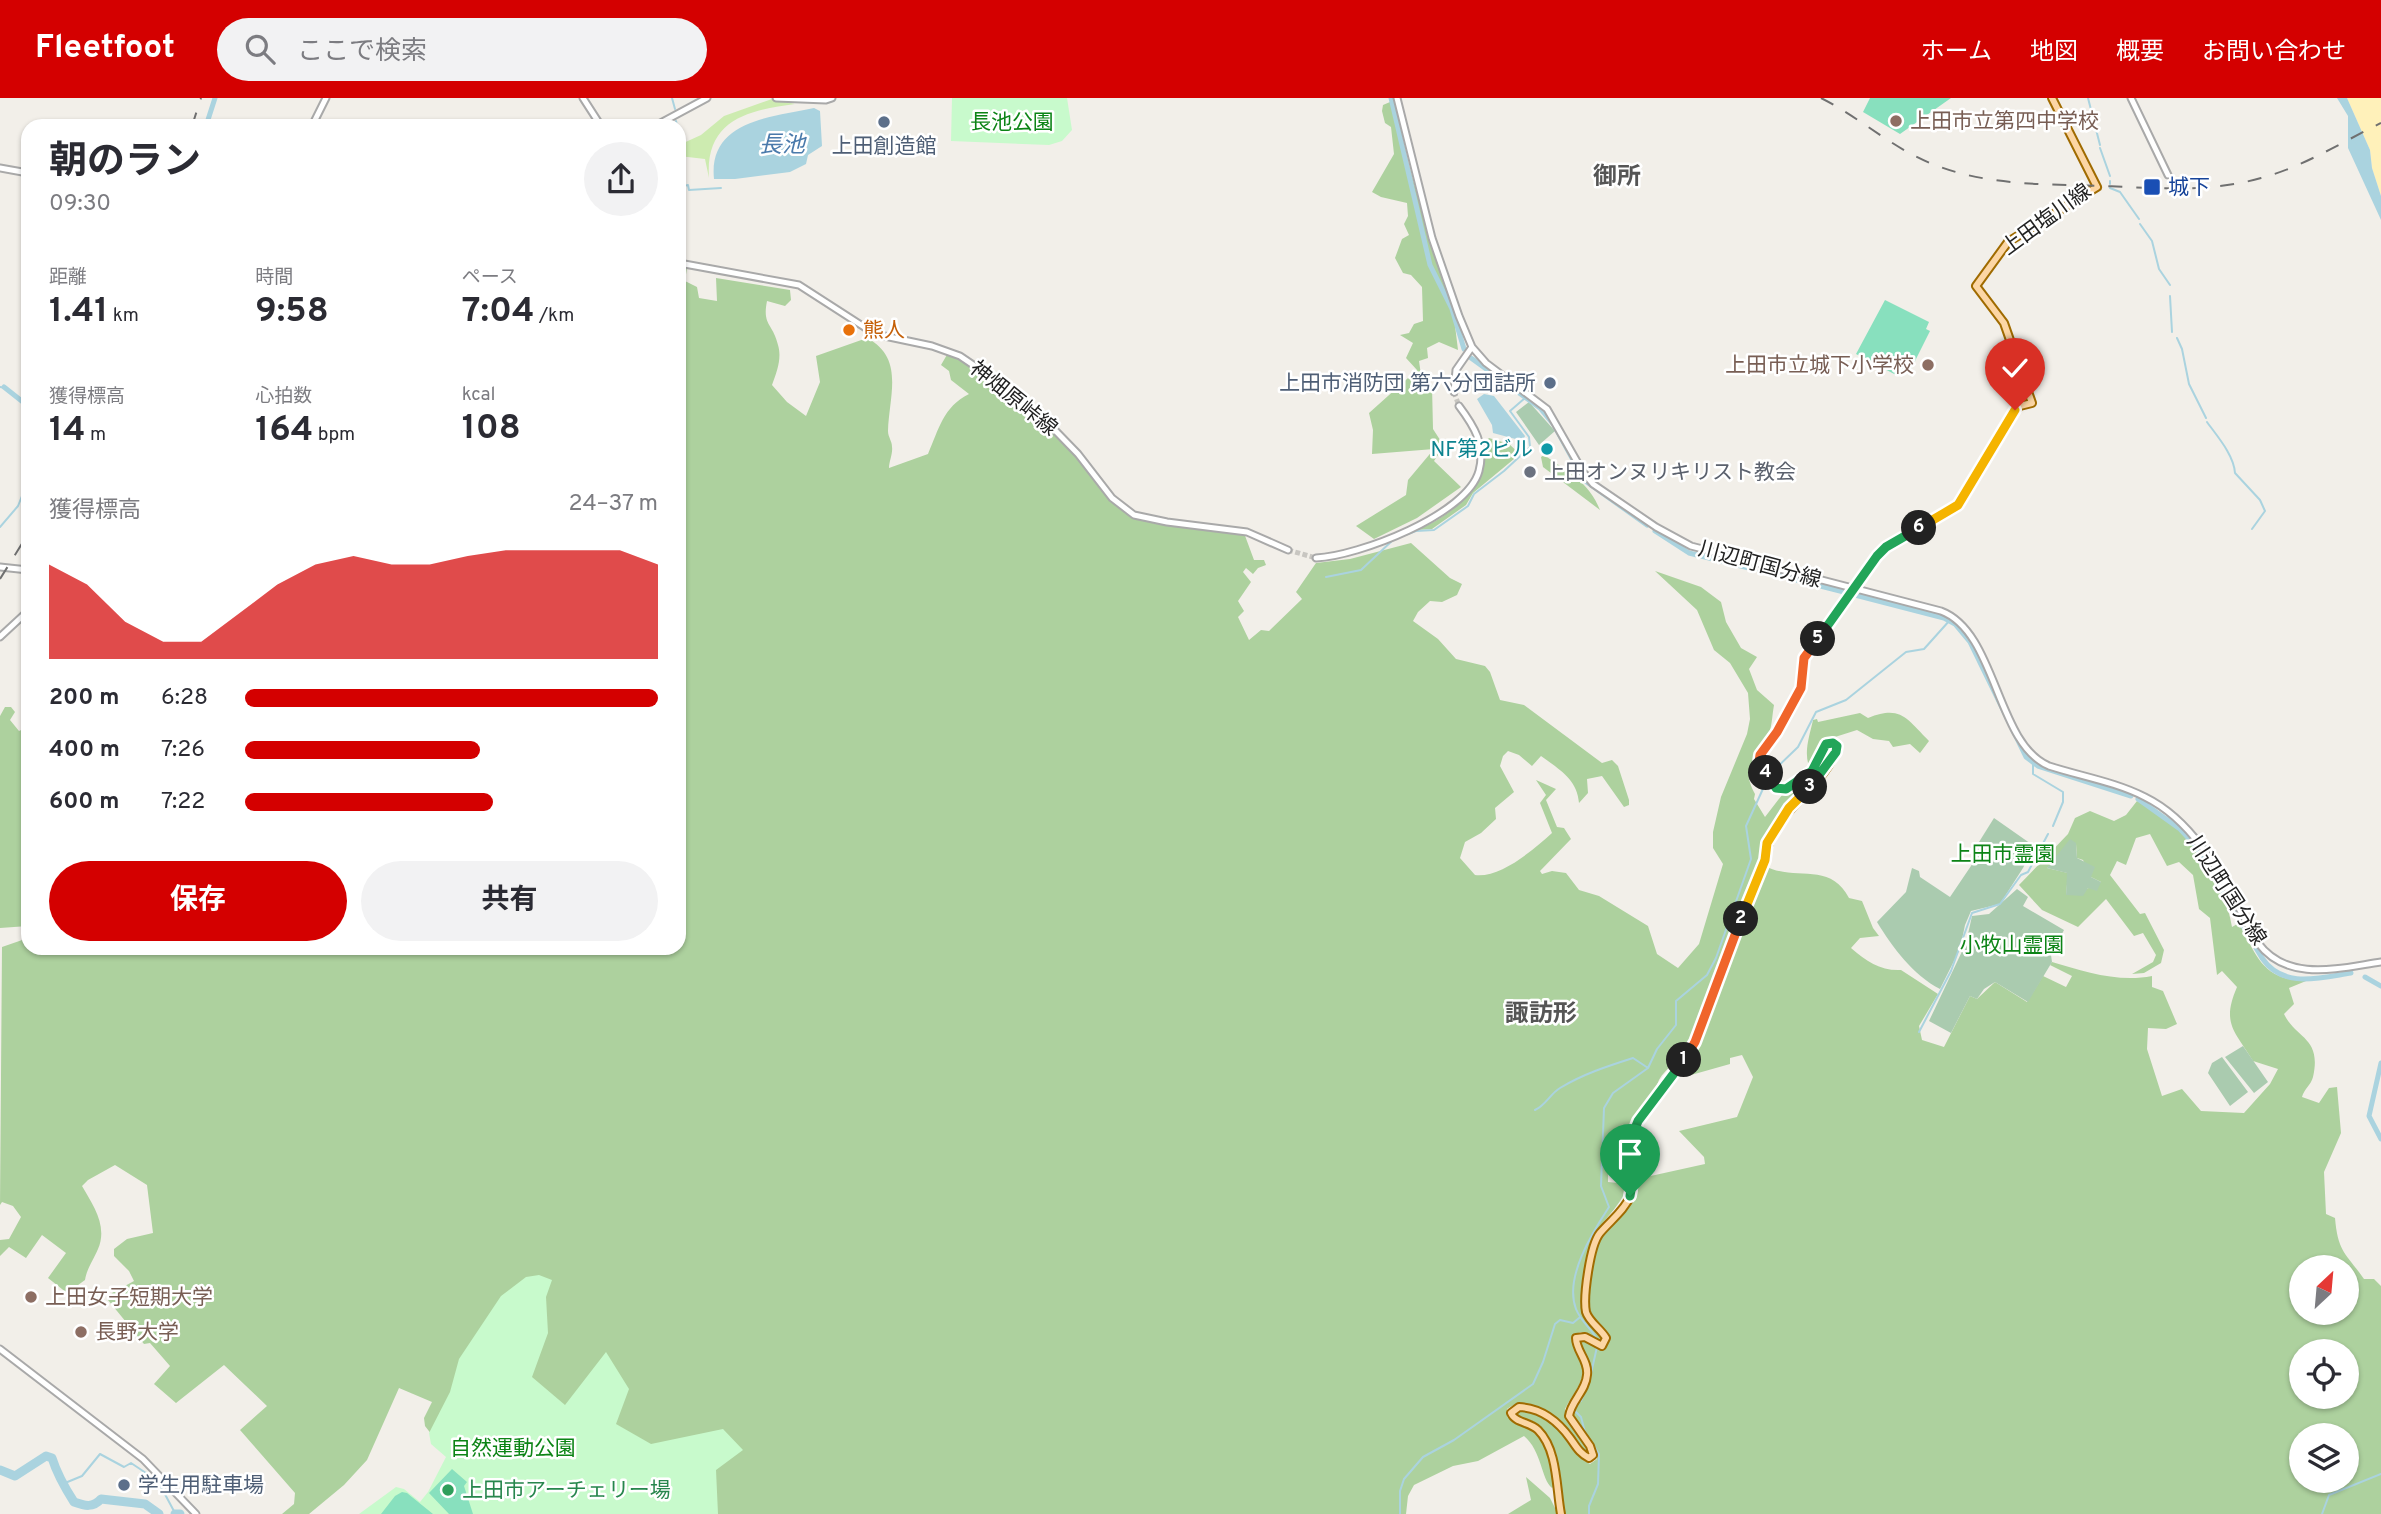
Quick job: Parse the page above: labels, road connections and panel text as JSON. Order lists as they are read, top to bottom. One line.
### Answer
{"streets":{"main road":["上田塩川線"],"street":["神畑原峠線","川辺町国分線"]},"crossings":[["上田塩川線","川辺町国分線"]],"districts":["御所","諏訪形"],"water":["長池"],"parks":["長池公園","上田市霊園","小牧山霊園","自然運動公園"],"places":{"other":["上田市立第四中学校","上田創造館","熊人","上田市立城下小学校","上田市消防団 第六分団詰所","NF第2ビル","上田オンヌリキリスト教会","上田女子短期大学","長野大学","学生用駐車場","上田市アーチェリー場"],"transit":["城下"]},"north":"top right","page":{"header":"Fleetfoot","search":"ここで検索","nav":["ホーム","地図","概要","お問い合わせ"],"heading":["朝のラン","09:30"],"stats":[["距離","1.41 km"],["時間","9:58"],["ペース","7:04 /km"],["獲得標高","14 m"],["心拍数","164 bpm"],["kcal","108"]],"chart":["獲得標高","24–37 m"],"pins":["6","5","4","3","2","1"],"list":[{"name":"200 m","note":"6:28"},{"name":"400 m","note":"7:26"},{"name":"600 m","note":"7:22"}],"buttons":["保存","共有"]}}
